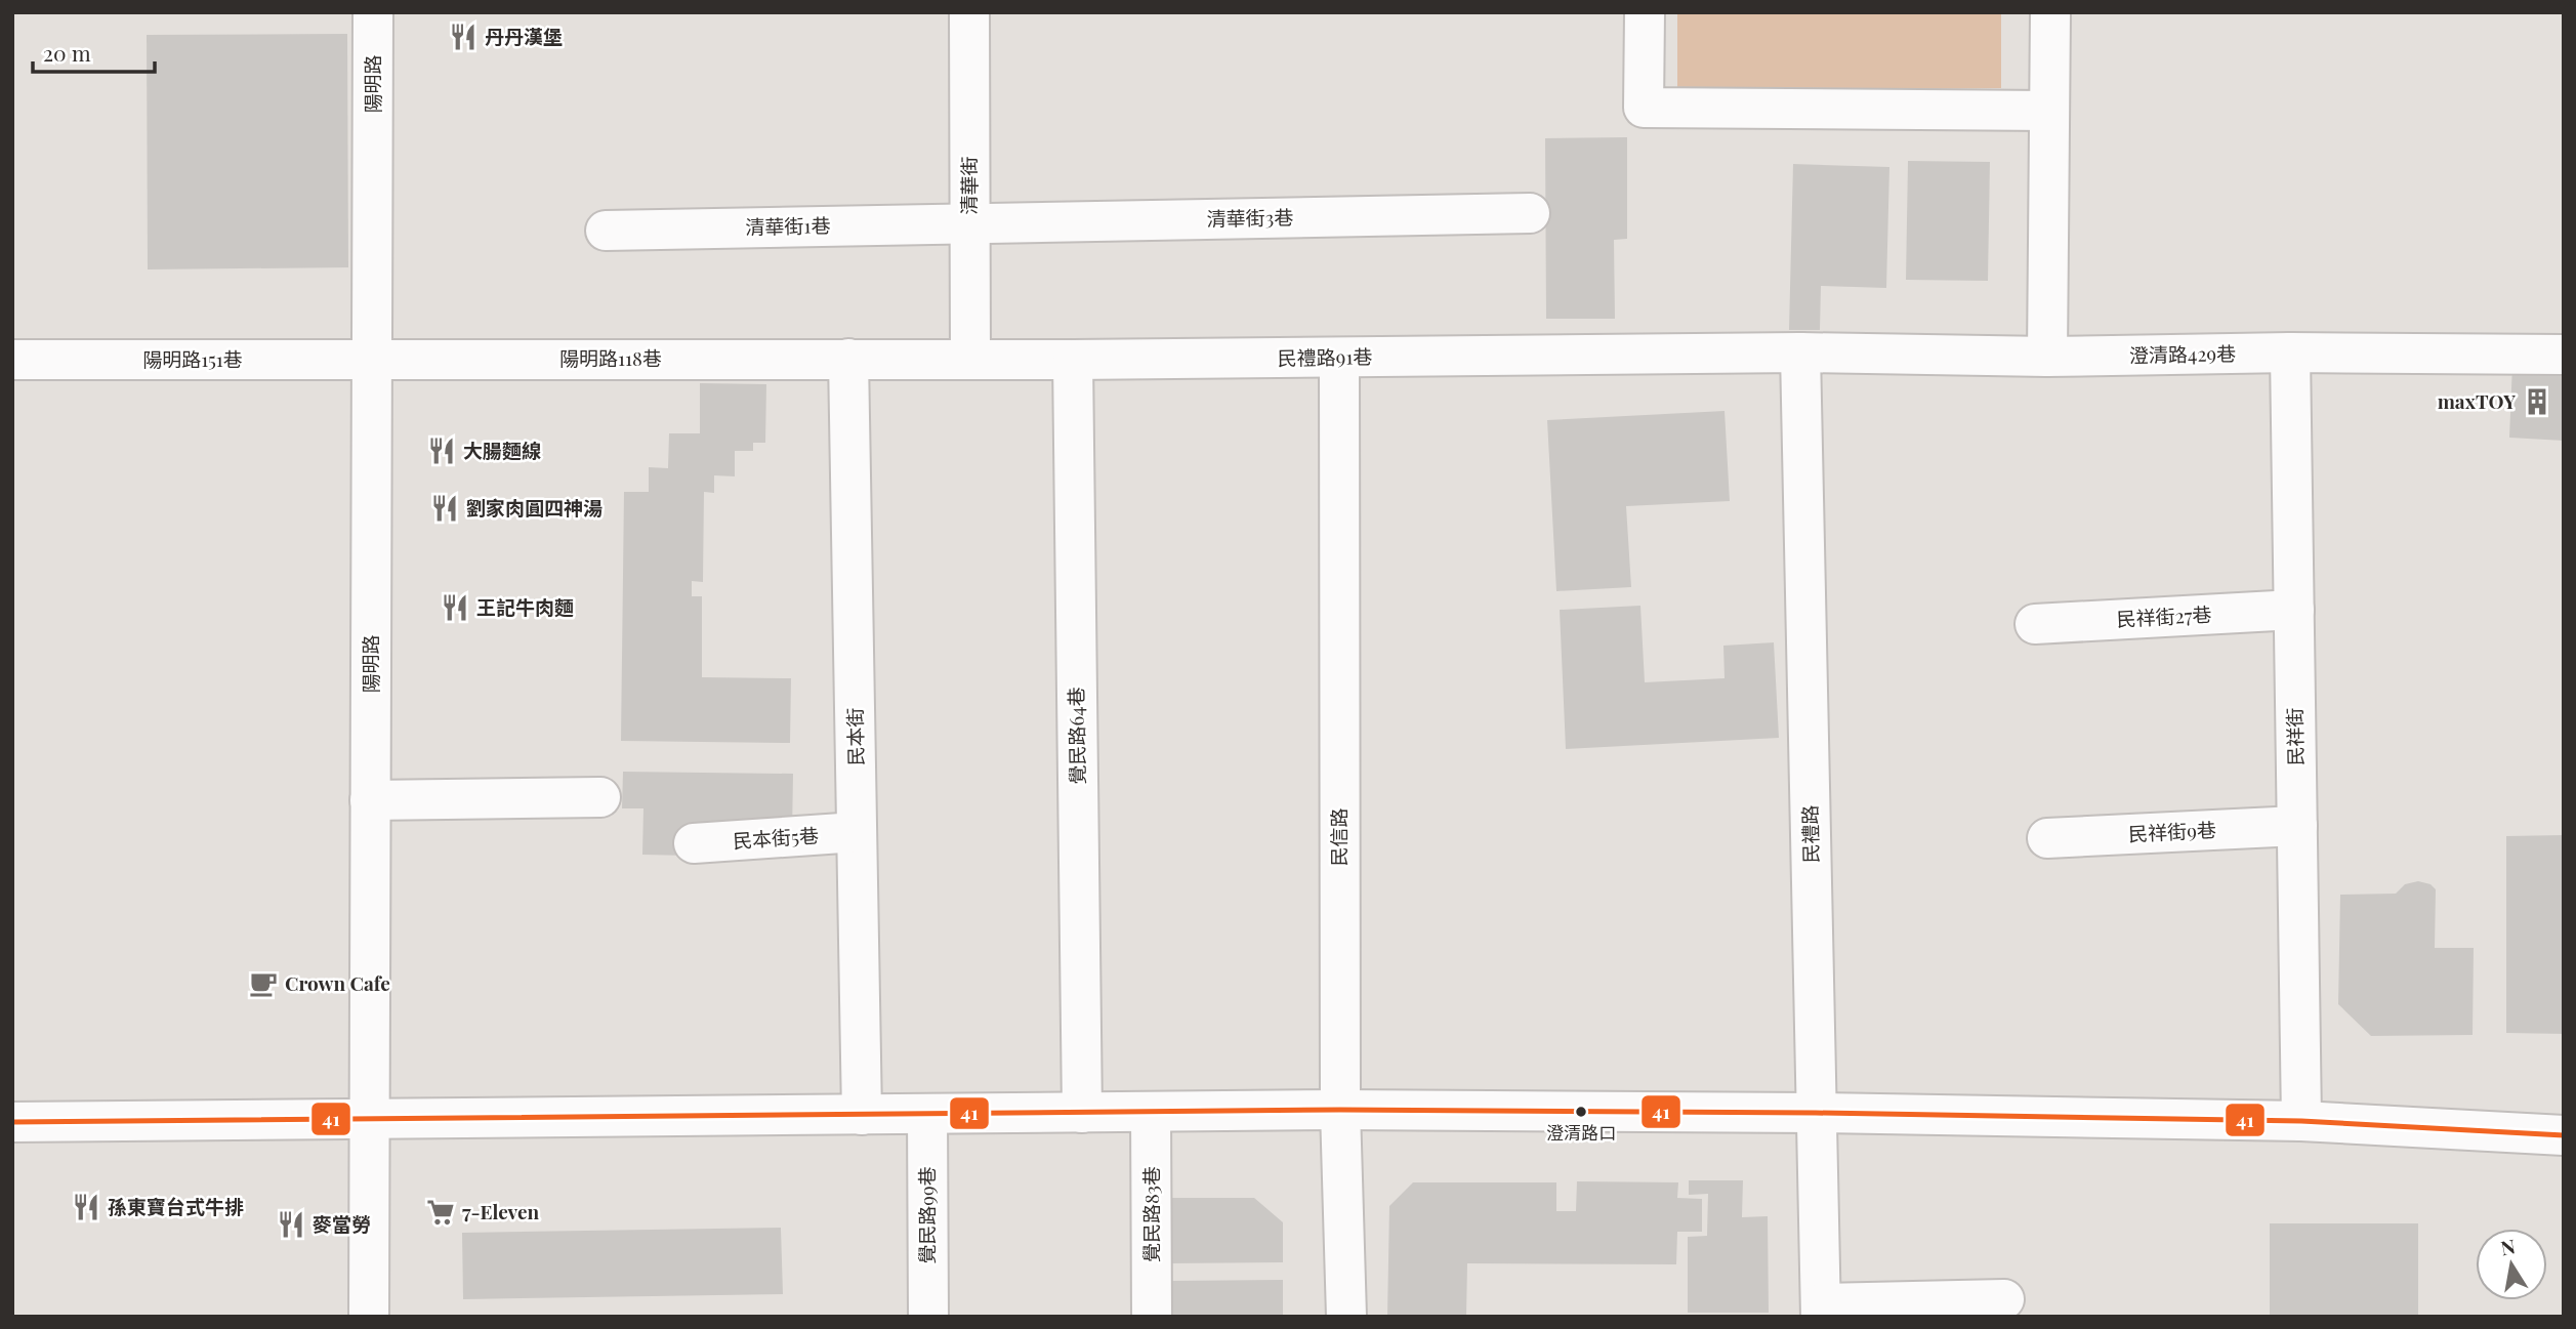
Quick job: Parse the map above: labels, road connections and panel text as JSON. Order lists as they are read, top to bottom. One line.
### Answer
{"streets":{"street":["陽明路","清華街","清華街3巷","清華街1巷","澄清路429巷","民禮路91巷","陽明路118巷","陽明路151巷","民祥街27巷","覺民路64巷","民本街","民祥街","民祥街9巷","民禮路","民信路","民本街5巷","覺民路83巷","覺民路99巷"]},"crossings":[["陽明路","陽明路118巷"],["陽明路","陽明路151巷"],["清華街","清華街3巷"],["清華街","清華街1巷"],["清華街","民禮路91巷"],["清華街3巷","清華街1巷"],["澄清路429巷","民禮路91巷"],["澄清路429巷","民祥街"],["澄清路429巷","民禮路"],["民禮路91巷","陽明路118巷"],["民禮路91巷","覺民路64巷"],["民禮路91巷","民本街"],["民禮路91巷","民禮路"],["民禮路91巷","民信路"],["陽明路118巷","陽明路151巷"],["陽明路118巷","民本街"],["民祥街27巷","民祥街"],["民本街","民本街5巷"],["民祥街","民祥街9巷"]],"places":{"restaurant":["丹丹漢堡","大腸麵線","劉家肉圓四神湯","王記牛肉麵","孫東寶台式牛排","麥當勞"],"building":["maxTOY"],"cafe":["Crown Cafe"],"other":["澄清路口"],"supermarket":["7-Eleven"]},"lines":["transit line 41"],"scale_bar":"20 m","north":"top"}
